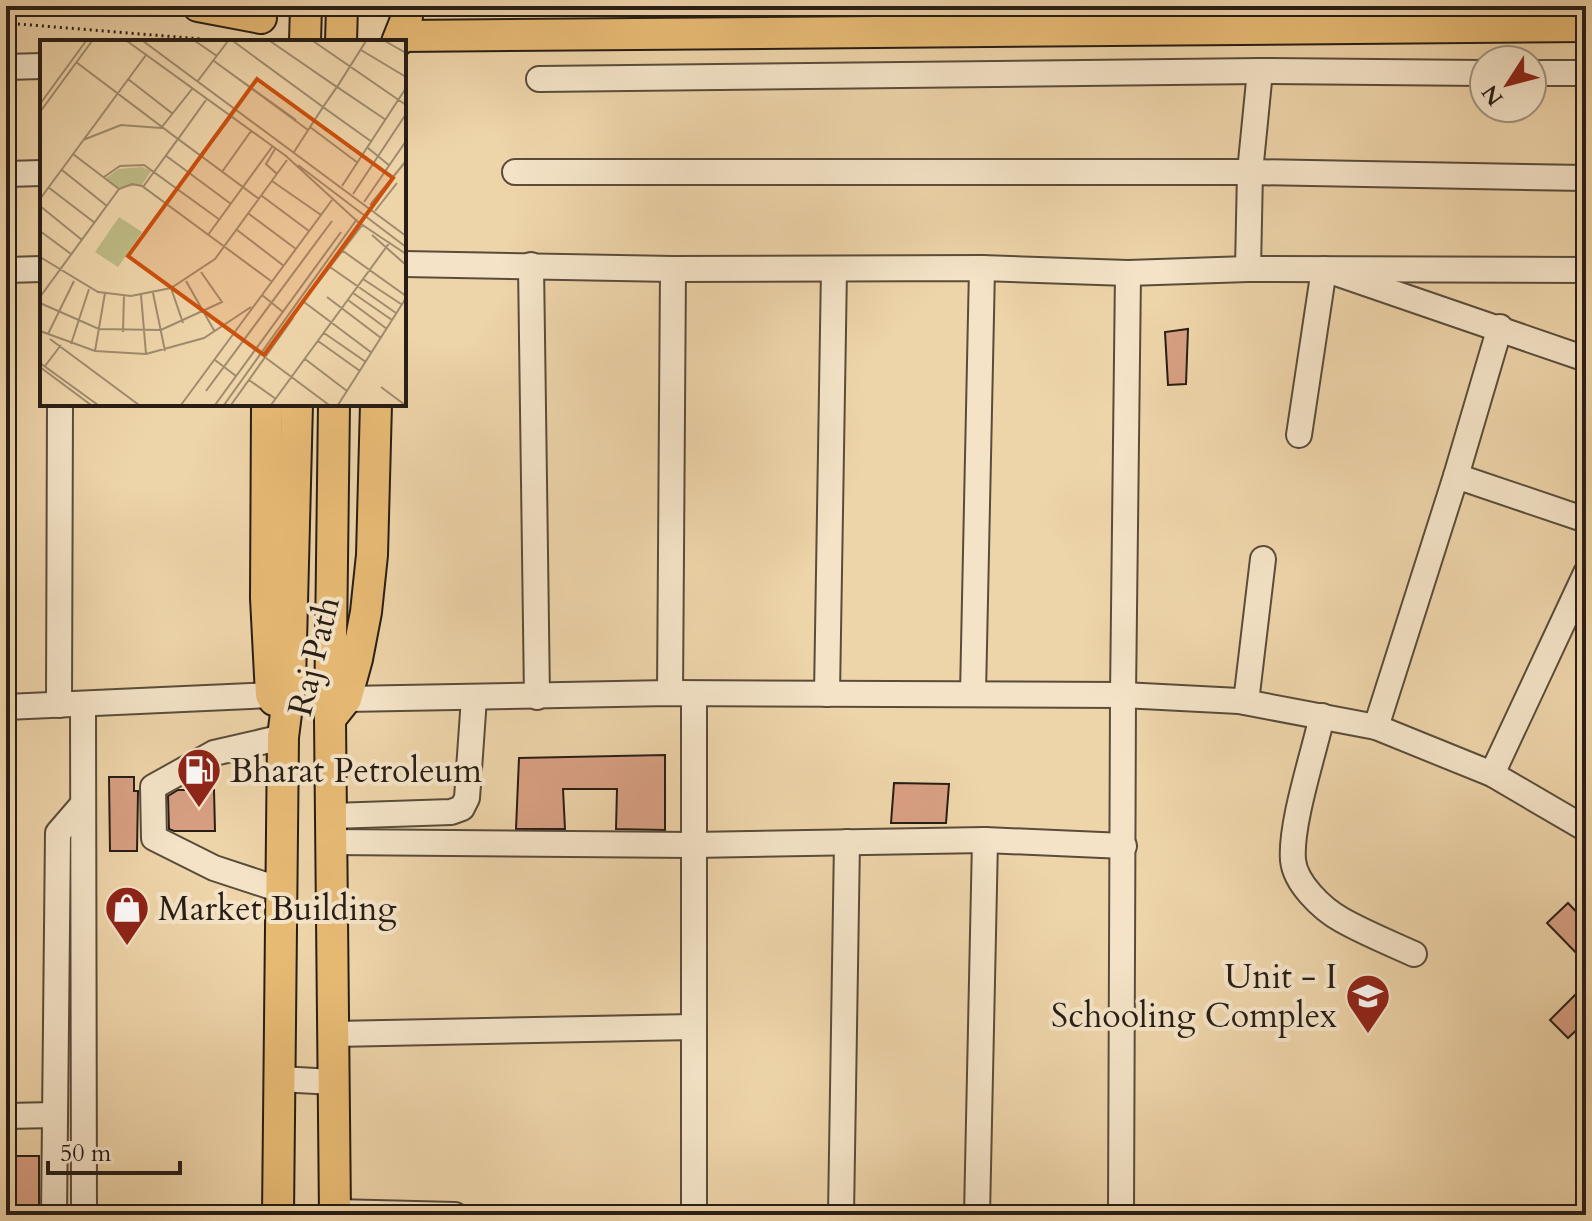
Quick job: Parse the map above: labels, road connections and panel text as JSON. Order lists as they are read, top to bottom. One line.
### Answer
{"streets":{"main road":["Raj Path"]},"places":{"fuel station":["Bharat Petroleum"],"shop":["Market Building"],"school or university":["Unit - I Schooling Complex"]},"scale_bar":"50 m","north":"bottom left"}
